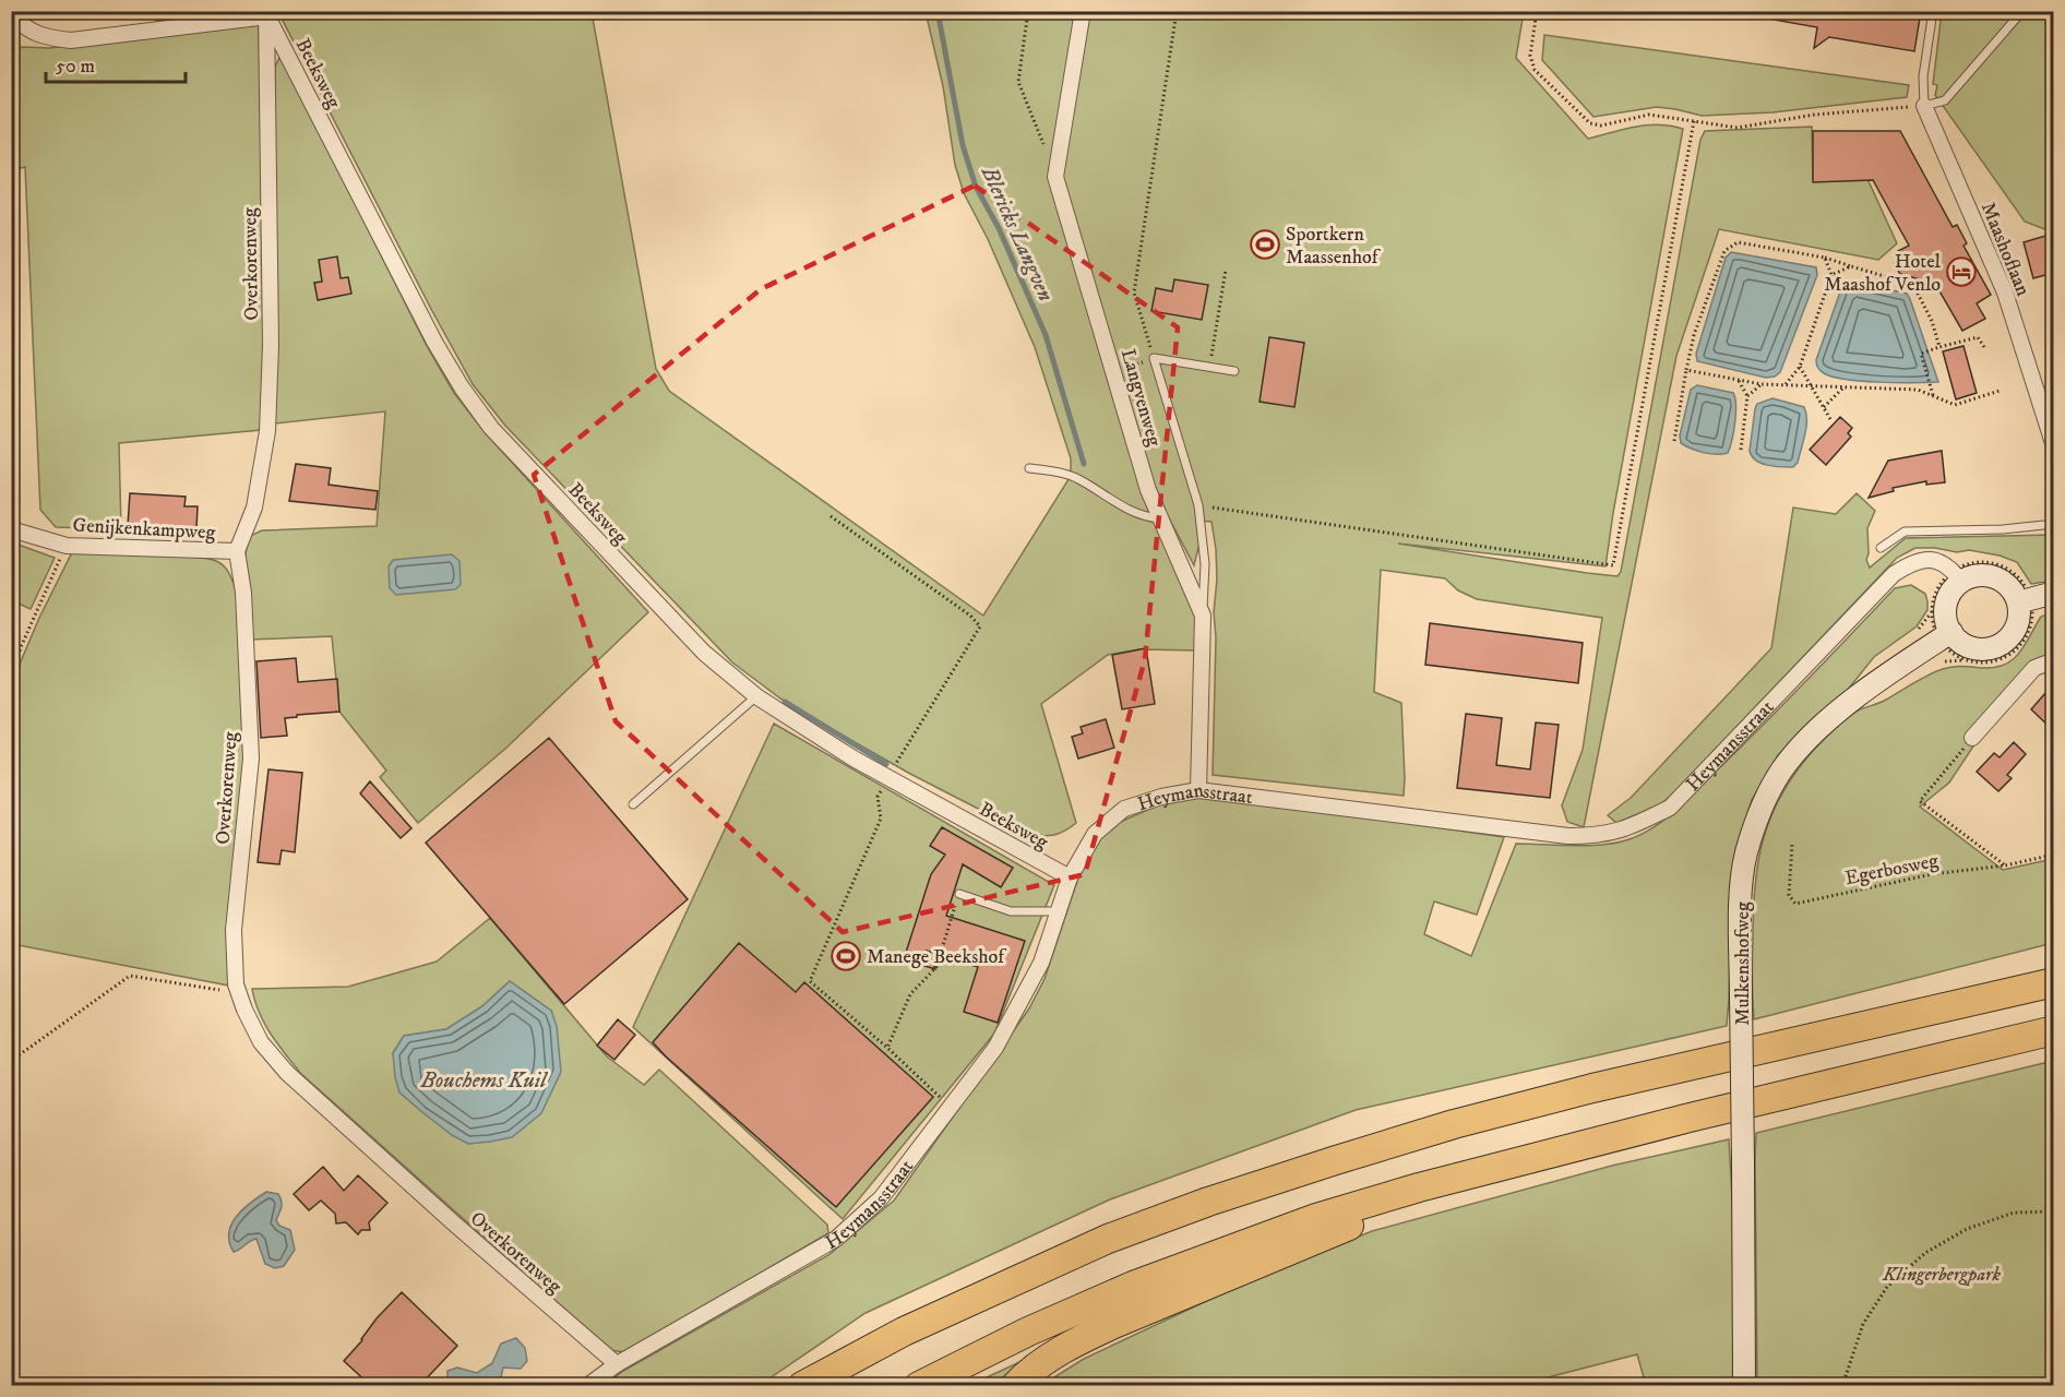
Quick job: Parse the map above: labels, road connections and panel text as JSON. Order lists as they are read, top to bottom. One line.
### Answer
{"streets":{"street":["Beeksweg","Maashoflaan","Overkorenweg","Langvenweg","Genijkenkampweg","Heymansstraat","Mulkenshofweg"],"path":["Egerbosweg"]},"crossings":[["Beeksweg","Overkorenweg"],["Beeksweg","Heymansstraat"],["Overkorenweg","Genijkenkampweg"],["Overkorenweg","Heymansstraat"],["Langvenweg","Heymansstraat"],["Heymansstraat","Mulkenshofweg"]],"water":["Blericks Langven","Bouchems Kuil"],"parks":["Klingerbergpark"],"places":{"sports":["Sportkern Maassenhof","Manege Beekshof"],"hotel":["Hotel Maashof Venlo"]},"scale_bar":"50 m"}
